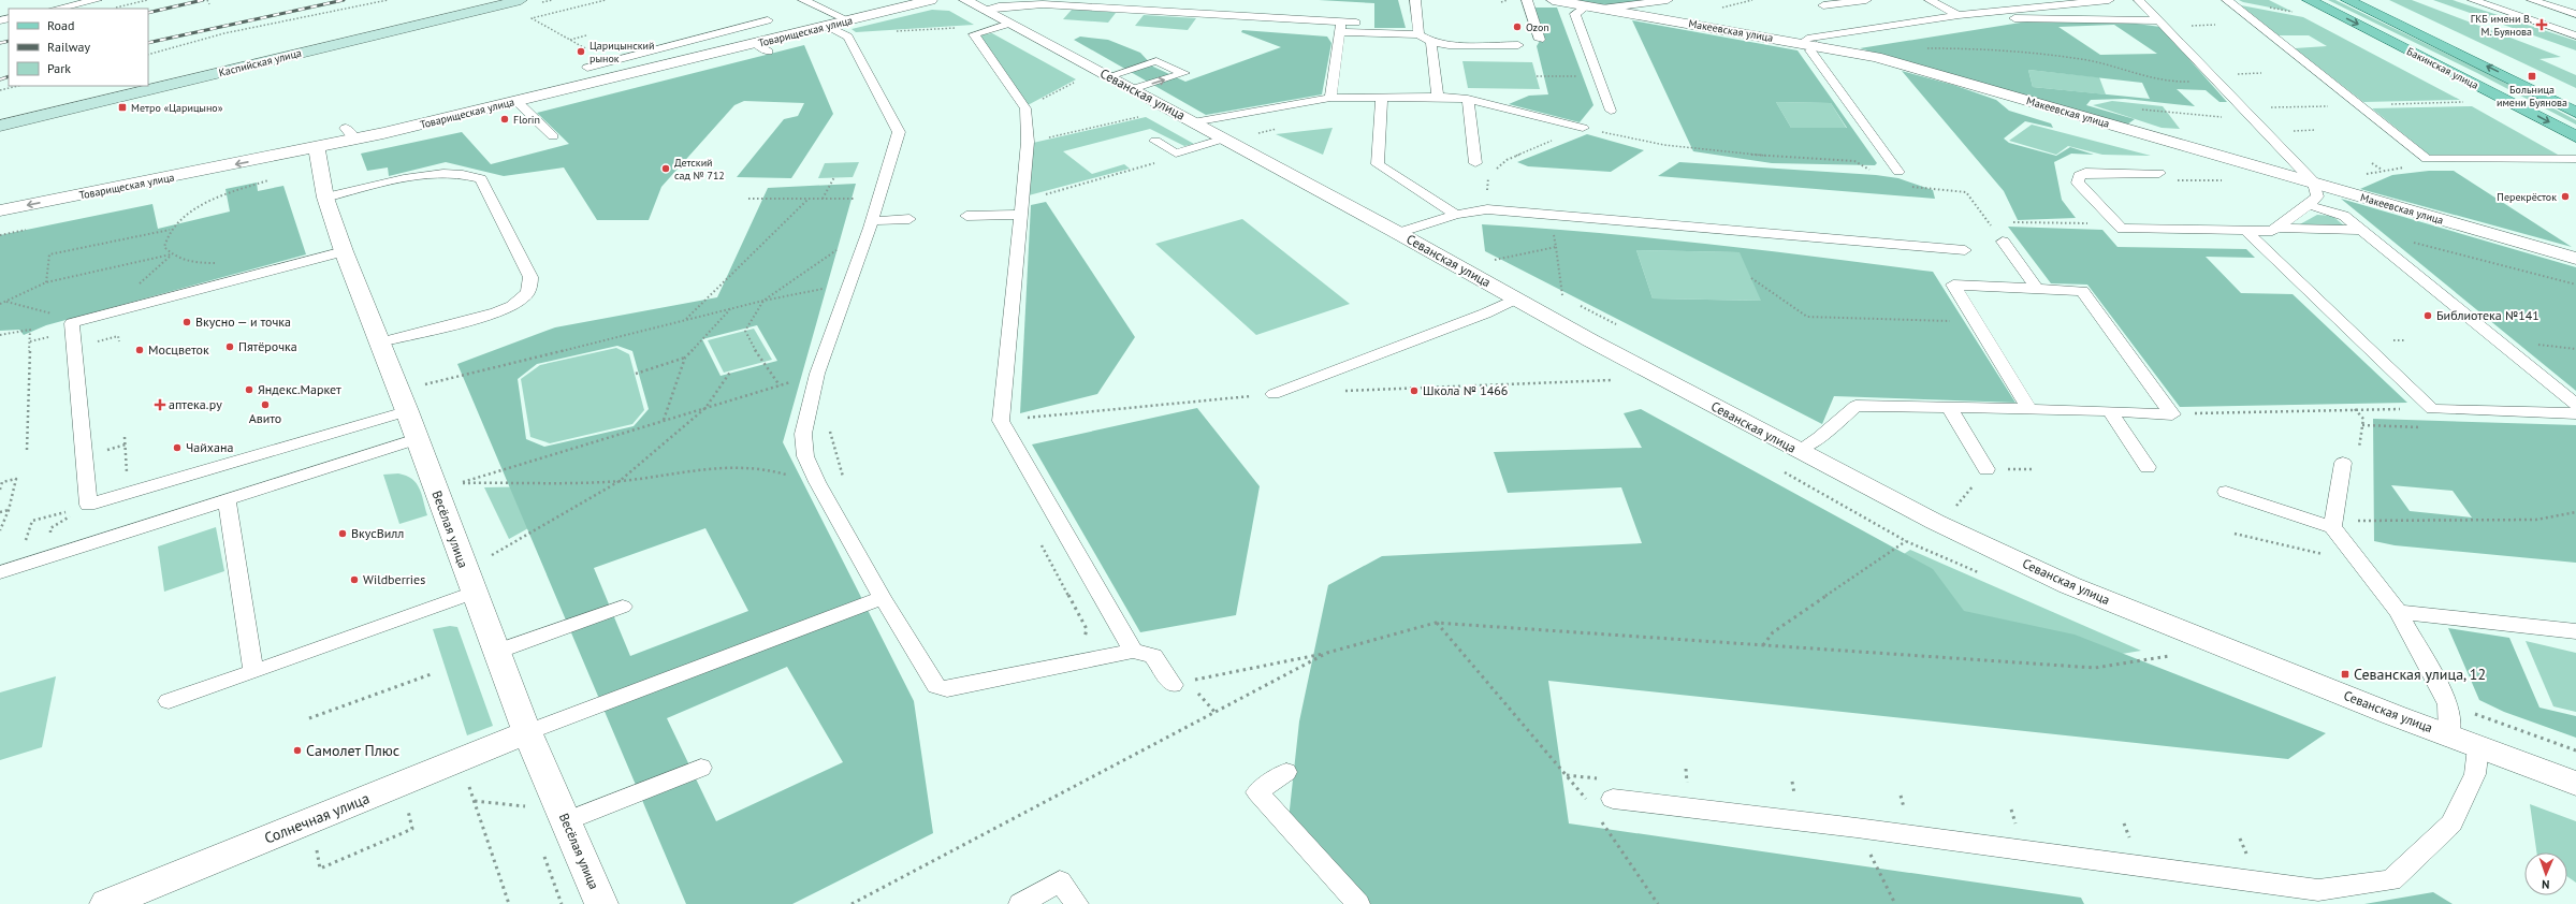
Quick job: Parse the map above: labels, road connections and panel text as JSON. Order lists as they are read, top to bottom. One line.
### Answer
{"streets":{"main road":["Каспийская улица","Бакинская улица"],"street":["Макеевская улица","Товарищеская улица","Севанская улица","Весёлая улица","Солнечная улица"]},"crossings":[["Товарищеская улица","Весёлая улица"],["Весёлая улица","Солнечная улица"]],"places":{"health":["ГКБ имени В. М. Буянова","аптека.ру"],"other":["Ozon","Царицынский рынок","Florin","Детский сад № 712","Перекрёсток","Библиотека №141","Вкусно — и точка","Пятёрочка","Мосцветок","Яндекс.Маркет","Школа № 1466","Авито","Чайхана","ВкусВилл","Wildberries","Самолет Плюс"],"transit":["Больница имени Буянова","Метро «Царицыно»","Севанская улица, 12"]},"legend":["Road","Railway","Park"],"north":"bottom"}
